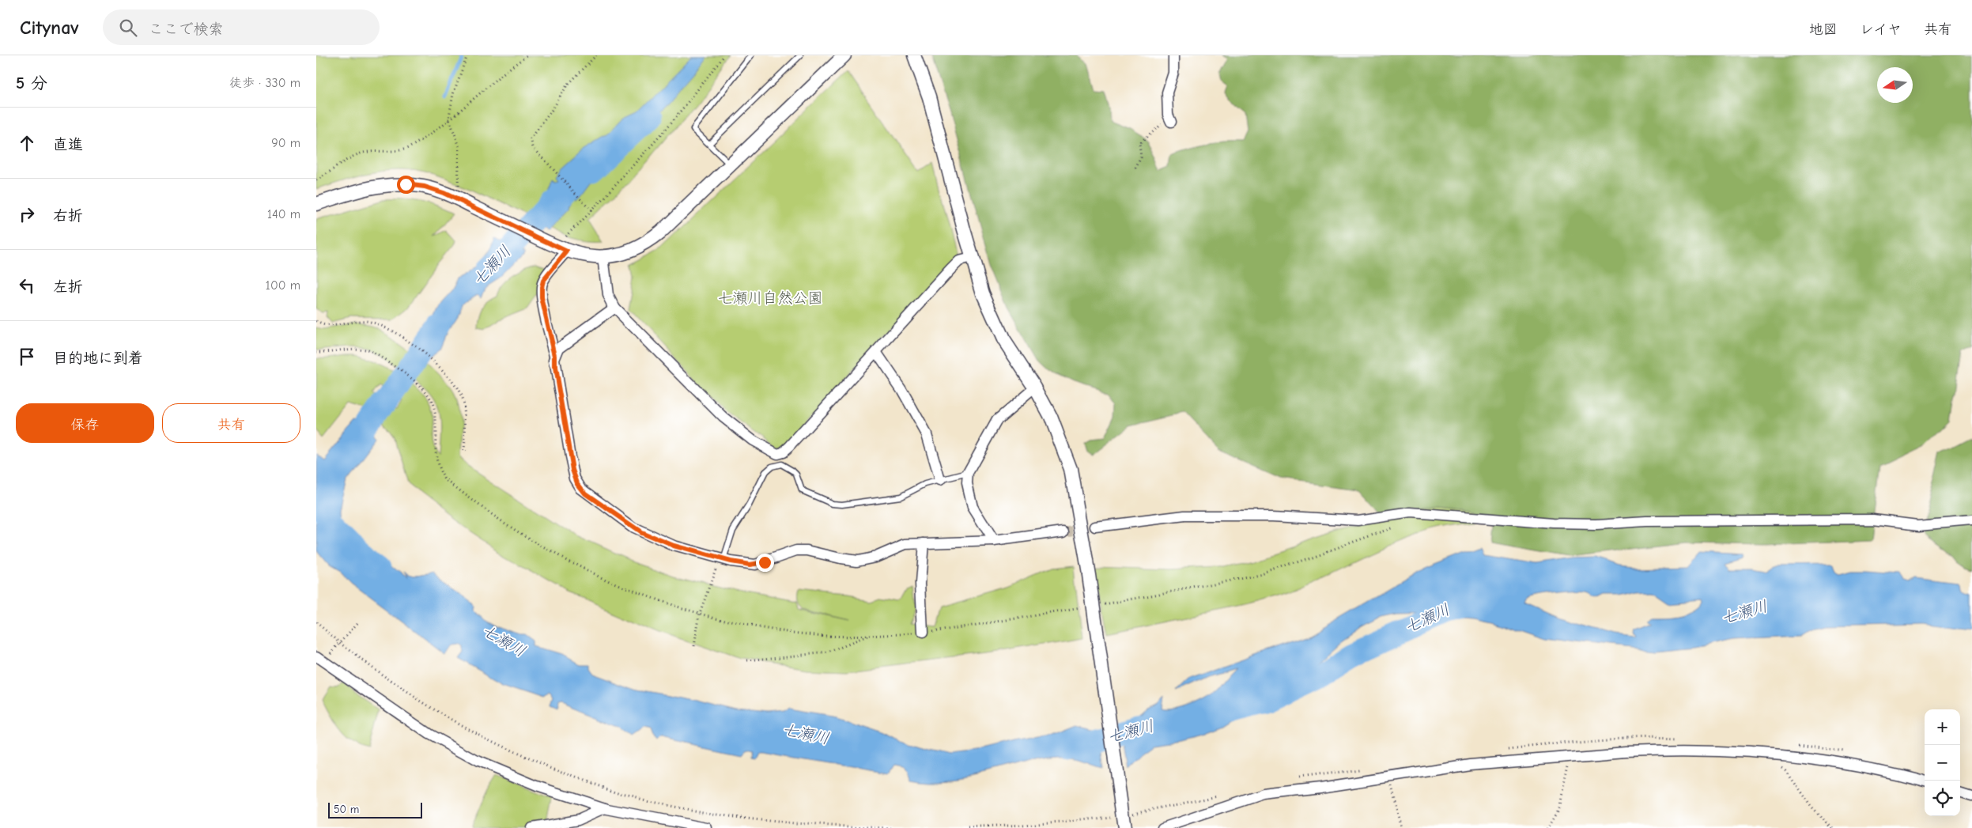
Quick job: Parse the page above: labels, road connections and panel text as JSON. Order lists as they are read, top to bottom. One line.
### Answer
{"water":["七瀬川"],"parks":["七瀬川自然公園"],"scale_bar":"50 m","north":"left","page":{"header":"Citynav","search":"ここで検索","nav":["地図","レイヤ","共有"],"heading":["5 分","徒歩 · 330 m"],"list":[["直進","90 m"],["右折","140 m"],["左折","100 m"],"目的地に到着"],"buttons":["保存","共有"],"map_buttons":["+","−"],"scale":"50 m"}}
